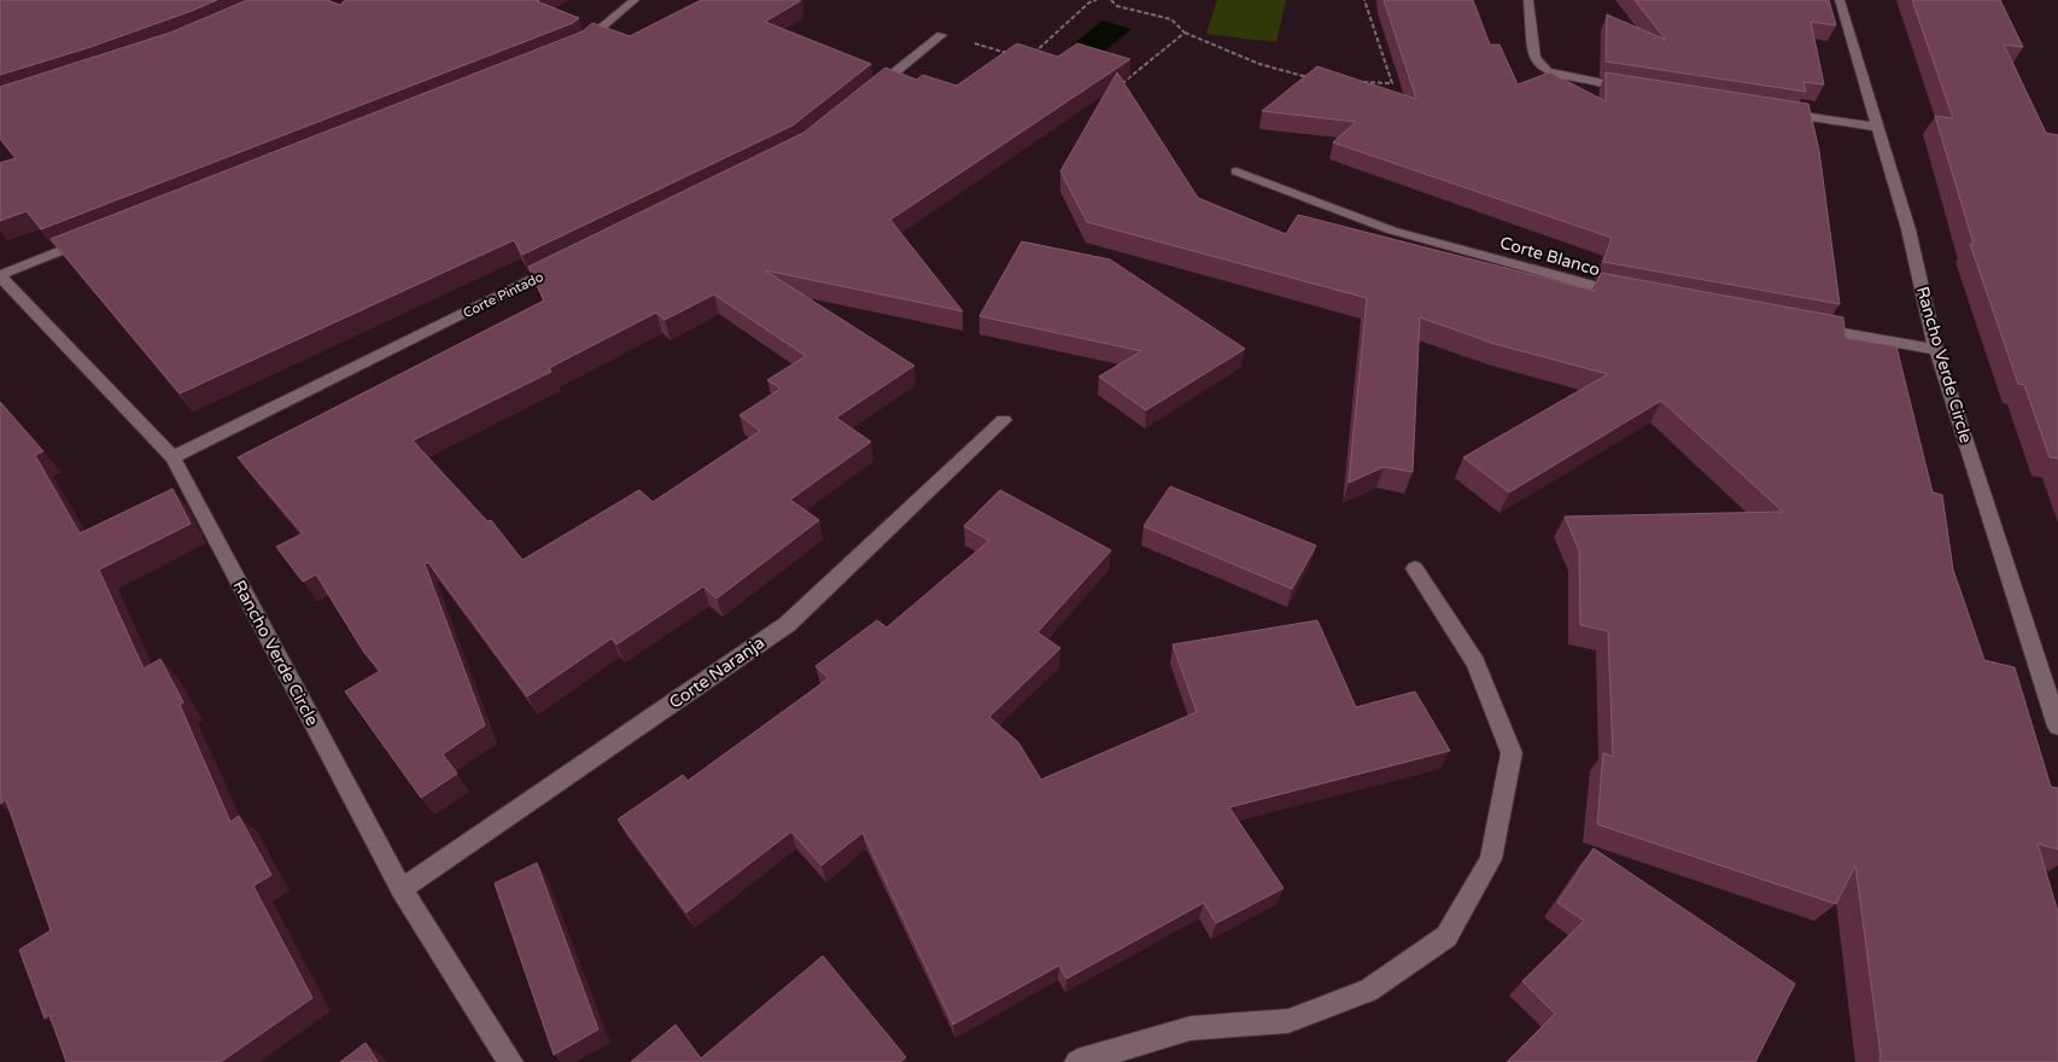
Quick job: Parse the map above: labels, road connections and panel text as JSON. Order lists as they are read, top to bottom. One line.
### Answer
{"streets":{"street":["Corte Blanco","Corte Pintado","Rancho Verde Circle","Corte Naranja"]},"crossings":[["Corte Pintado","Rancho Verde Circle"],["Rancho Verde Circle","Corte Naranja"]]}
